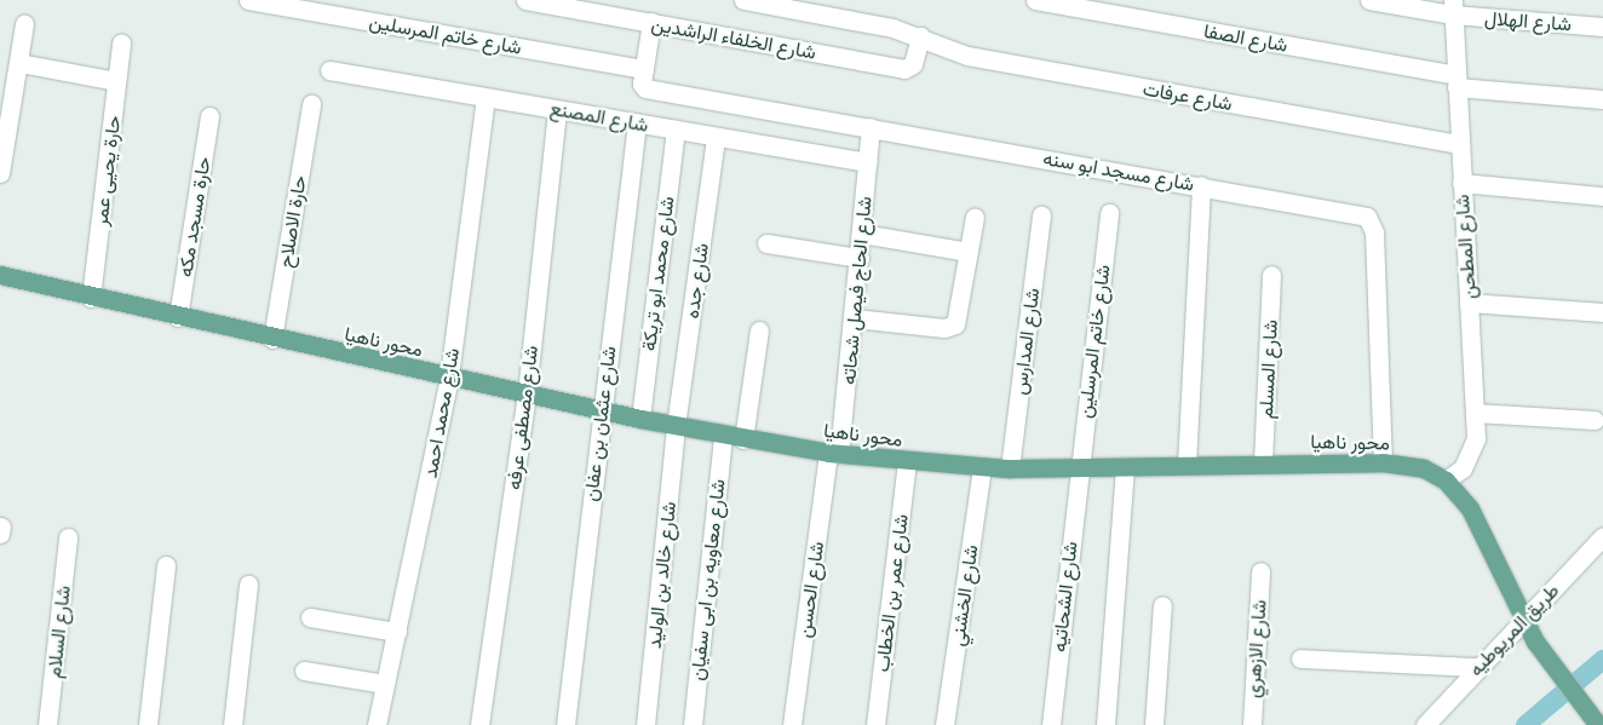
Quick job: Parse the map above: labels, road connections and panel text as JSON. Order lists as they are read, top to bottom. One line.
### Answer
{"streets":{"main road":["محور ناهيا"],"street":["شارع الهلال","شارع خاتم المرسلين","شارع الخلفاء الراشدين","شارع الصفا","شارع عرفات","شارع المصنع","حارة يحيى عمر","شارع مسجد ابو سنه","حارة مسجد مكه","حارة الاصلاح","شارع المطحن","شارع محمد ابو تريكة","شارع جده","شارع الحاج فيصل شحاته","شارع المدارس","شارع المسلم","شارع محمد احمد","شارع مصطفى عرفه","شارع عثمان بن عفان","شارع خالد بن الوليد","شارع معاويه بن ابى سفيان","شارع الحسن","شارع عمر بن الخطاب","شارع الخشني","شارع الشحاتيه","طريق المريوطيه","شارع السلام","شارع الازهري"]},"crossings":[["شارع الهلال","شارع المطحن"],["شارع خاتم المرسلين","شارع مسجد ابو سنه"],["شارع خاتم المرسلين","محور ناهيا"],["شارع خاتم المرسلين","شارع الشحاتيه"],["شارع الخلفاء الراشدين","شارع عرفات"],["شارع الصفا","شارع المطحن"],["شارع عرفات","شارع المطحن"],["شارع المصنع","شارع محمد ابو تريكة"],["شارع المصنع","شارع جده"],["شارع المصنع","شارع الحاج فيصل شحاته"],["شارع المصنع","شارع محمد احمد"],["شارع المصنع","شارع مصطفى عرفه"],["شارع المصنع","شارع عثمان بن عفان"],["حارة يحيى عمر","محور ناهيا"],["شارع مسجد ابو سنه","شارع الحاج فيصل شحاته"],["شارع مسجد ابو سنه","محور ناهيا"],["حارة مسجد مكه","محور ناهيا"],["حارة الاصلاح","محور ناهيا"],["شارع المطحن","محور ناهيا"],["شارع محمد ابو تريكة","محور ناهيا"],["شارع جده","محور ناهيا"],["شارع جده","شارع خالد بن الوليد"],["شارع الحاج فيصل شحاته","محور ناهيا"],["شارع الحاج فيصل شحاته","شارع الحسن"],["محور ناهيا","شارع المدارس"],["محور ناهيا","شارع المسلم"],["محور ناهيا","شارع محمد احمد"],["محور ناهيا","شارع مصطفى عرفه"],["محور ناهيا","شارع عثمان بن عفان"],["محور ناهيا","شارع خالد بن الوليد"],["محور ناهيا","شارع معاويه بن ابى سفيان"],["محور ناهيا","شارع الحسن"],["محور ناهيا","شارع عمر بن الخطاب"],["محور ناهيا","شارع الخشني"],["محور ناهيا","شارع الشحاتيه"],["محور ناهيا","طريق المريوطيه"]]}
